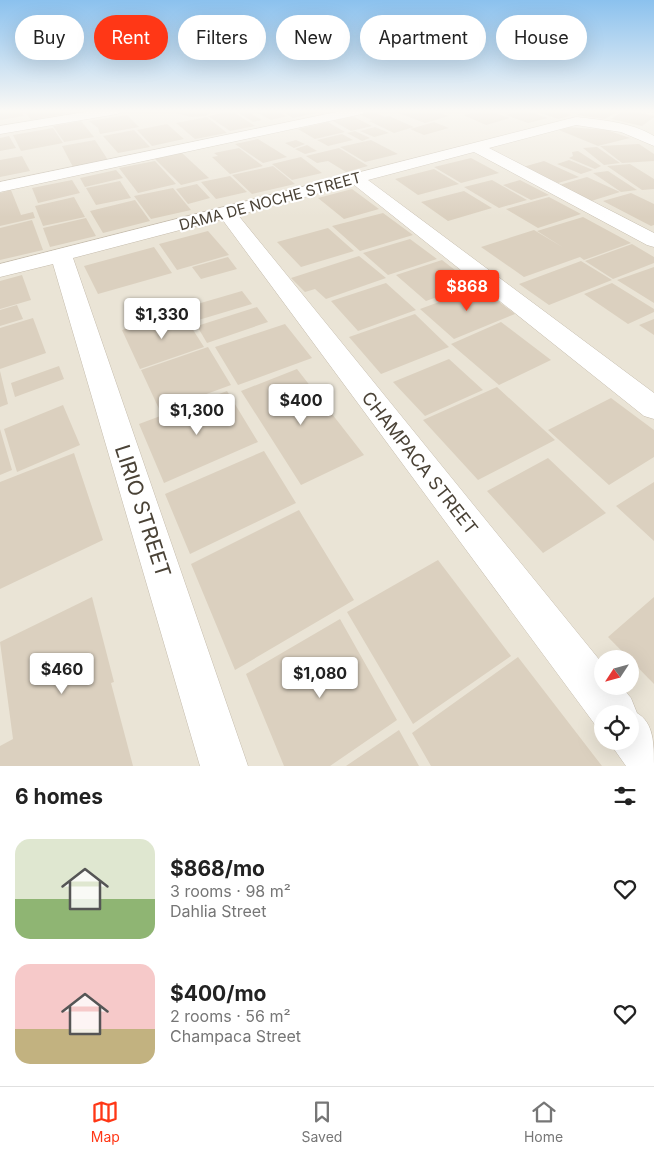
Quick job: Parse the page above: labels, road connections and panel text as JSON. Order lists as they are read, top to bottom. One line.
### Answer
{"streets":{"street":["DAMA DE NOCHE STREET","CHAMPACA STREET","LIRIO STREET"]},"crossings":[["DAMA DE NOCHE STREET","CHAMPACA STREET"],["DAMA DE NOCHE STREET","LIRIO STREET"]],"north":"bottom left","page":{"chip":["Buy","Rent","Filters","New","Apartment","House"],"price":["$868","$1,330","$400","$1,300","$460","$1,080"],"heading":"6 homes","list":[{"name":"$868/mo","note":"3 rooms · 98 m² · Dahlia Street"},{"name":"$400/mo","note":"2 rooms · 56 m² · Champaca Street"}],"tabs":["Map","Saved","Home"]}}
